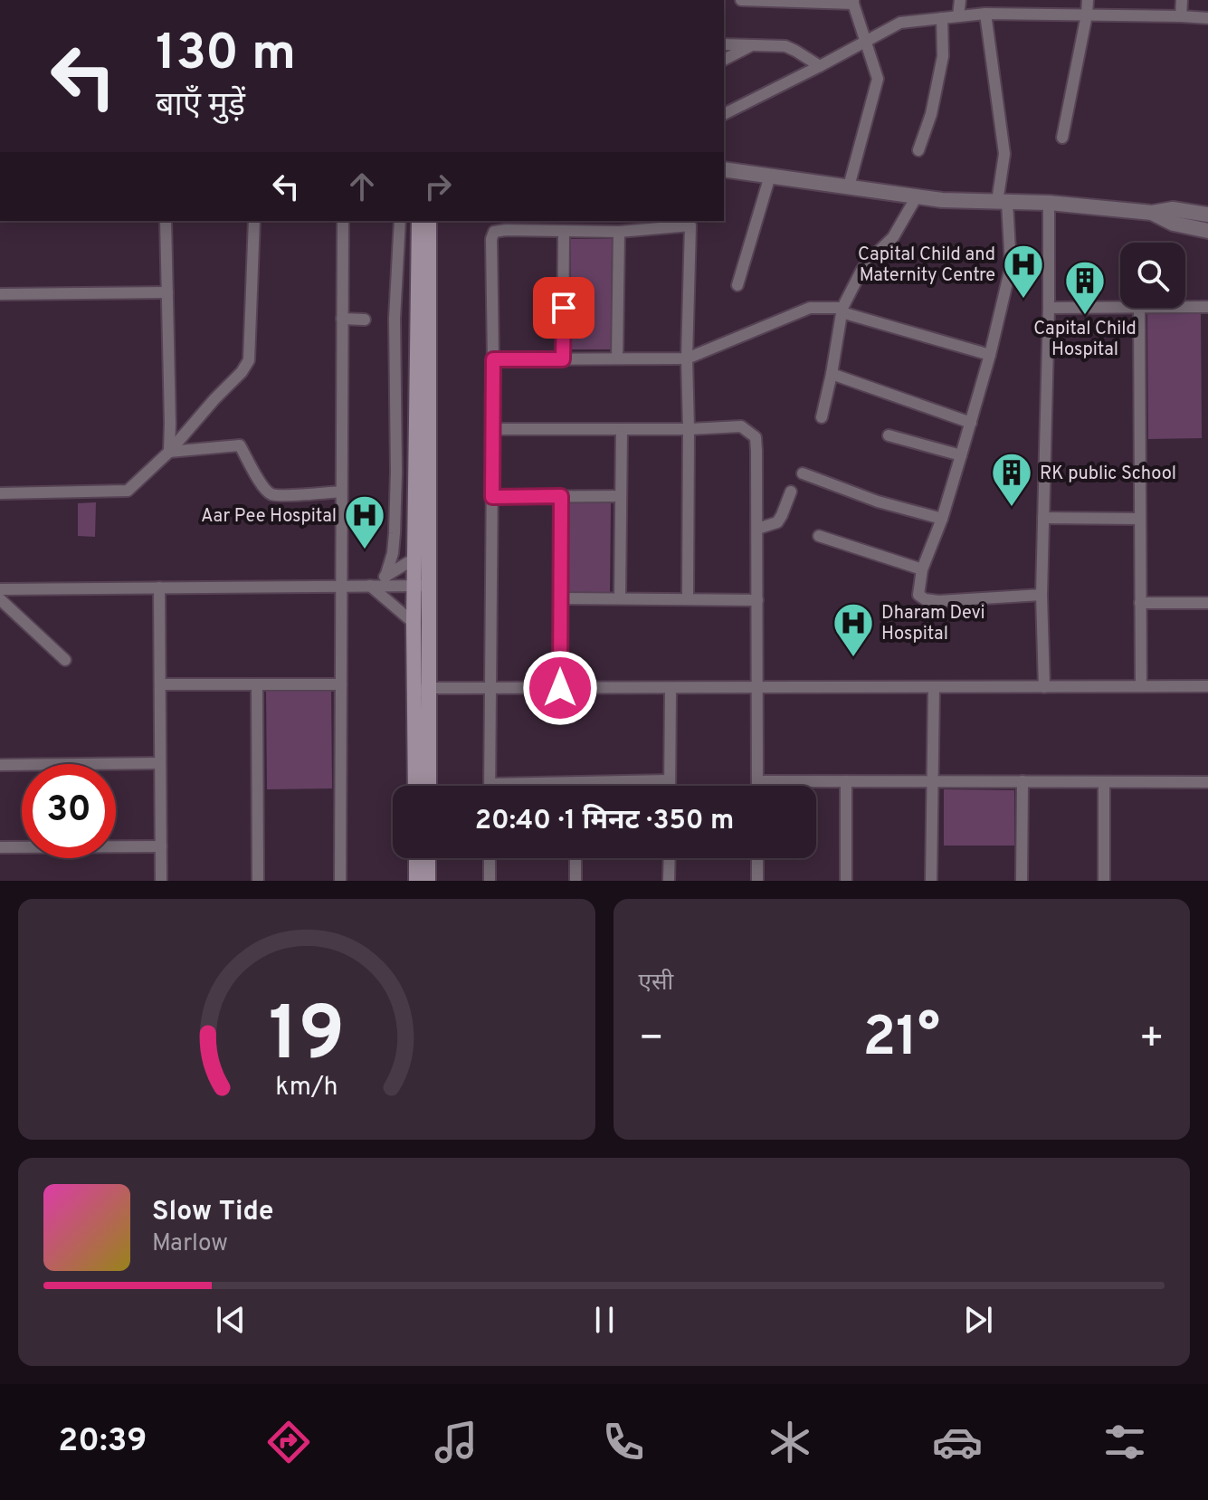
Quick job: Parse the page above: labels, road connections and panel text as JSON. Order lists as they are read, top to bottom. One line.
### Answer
{"places":{"hospital":["Capital Child and Maternity Centre","Aar Pee Hospital","Dharam Devi Hospital"],"building":["Capital Child Hospital","RK public School"]},"page":{"turn":["130 m","बाएँ मुड़ें"],"limit":"30","trip":"20:40 · 1 मिनट · 350 m","tile":"एसी","heat":["−","21°","+"],"song":["Slow Tide","Marlow"],"tabs":"20:39","gauge":["19","km/h"]}}
